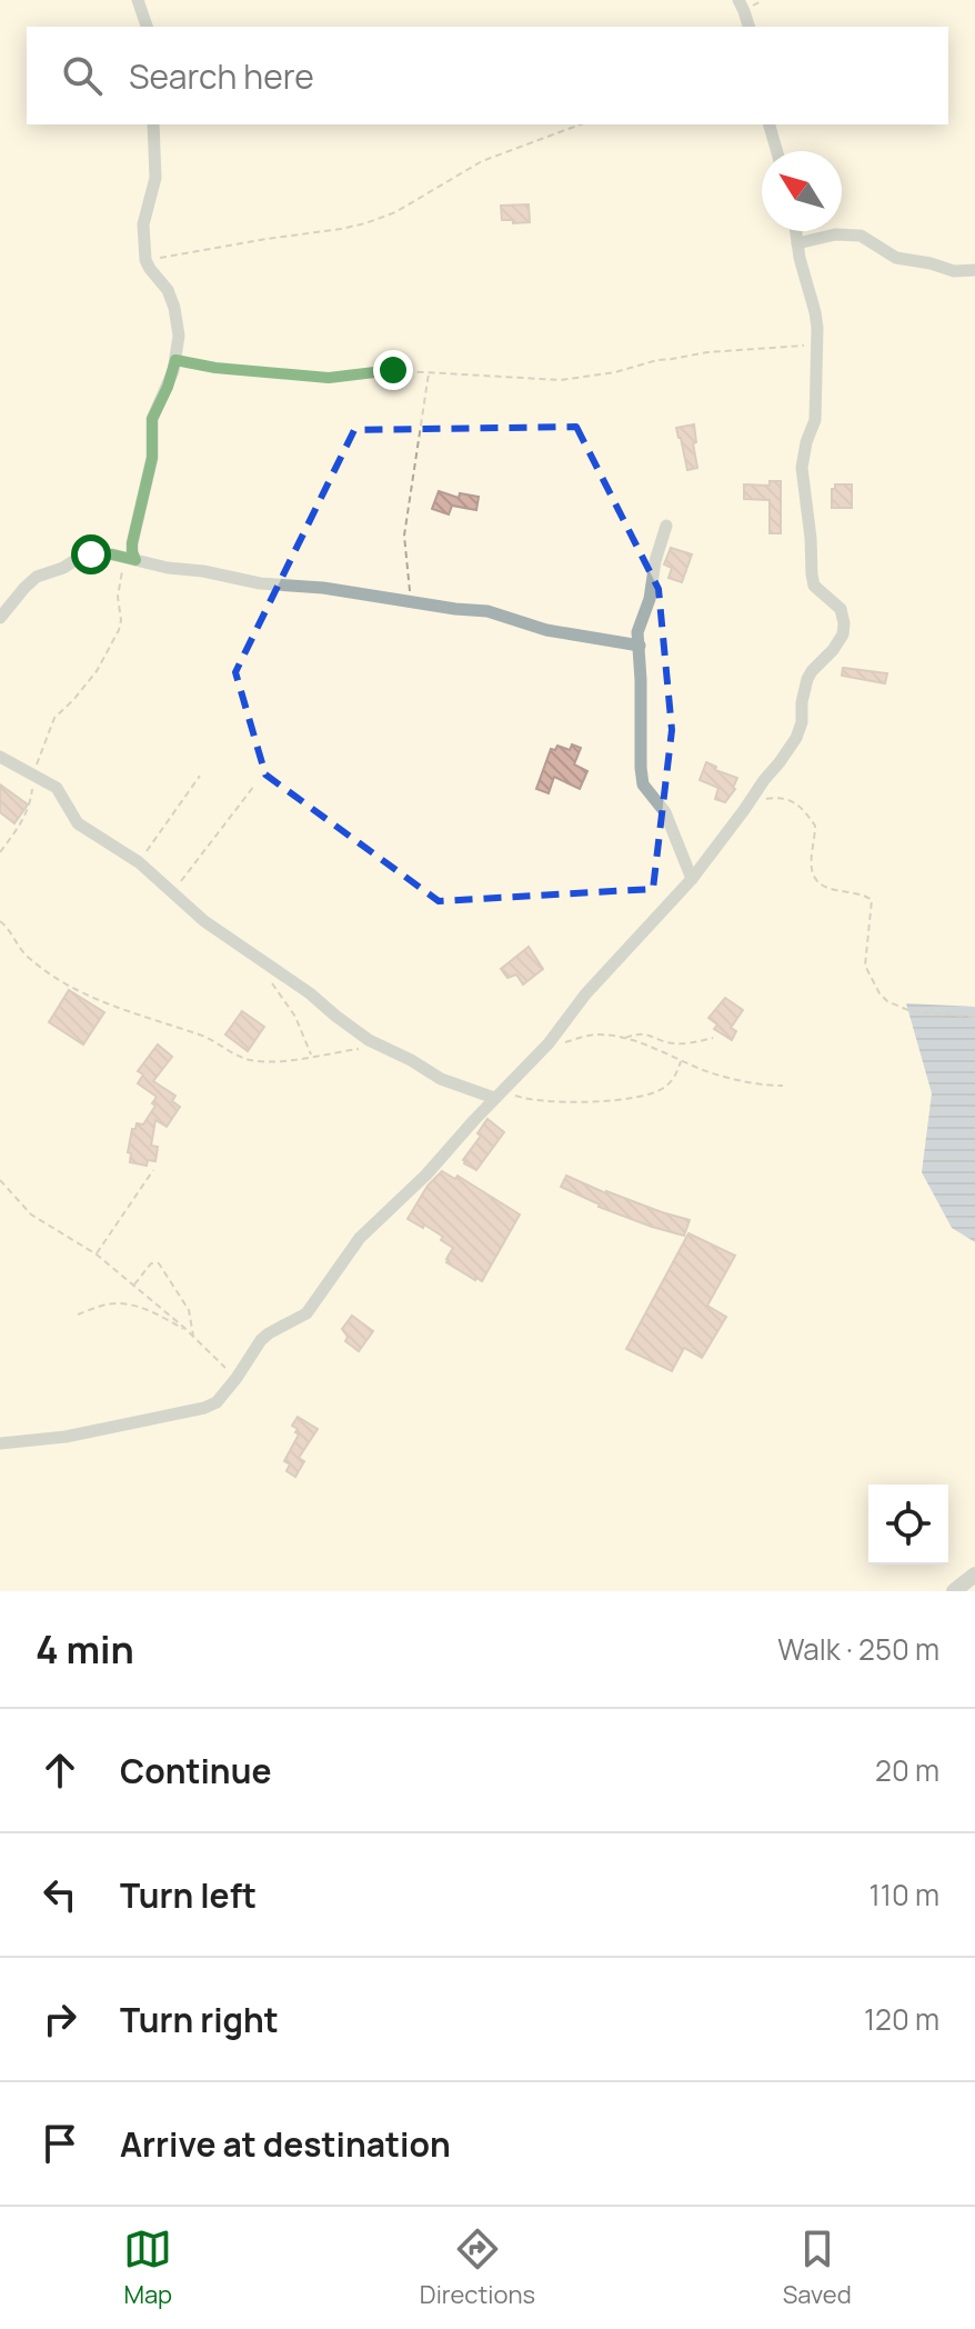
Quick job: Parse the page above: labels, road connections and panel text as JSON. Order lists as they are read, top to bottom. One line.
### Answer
{"north":"top left","page":{"search":"Search here","heading":["4 min","Walk · 250 m"],"list":[["Continue","20 m"],["Turn left","110 m"],["Turn right","120 m"],"Arrive at destination"],"nav":["Map","Directions","Saved"]}}
